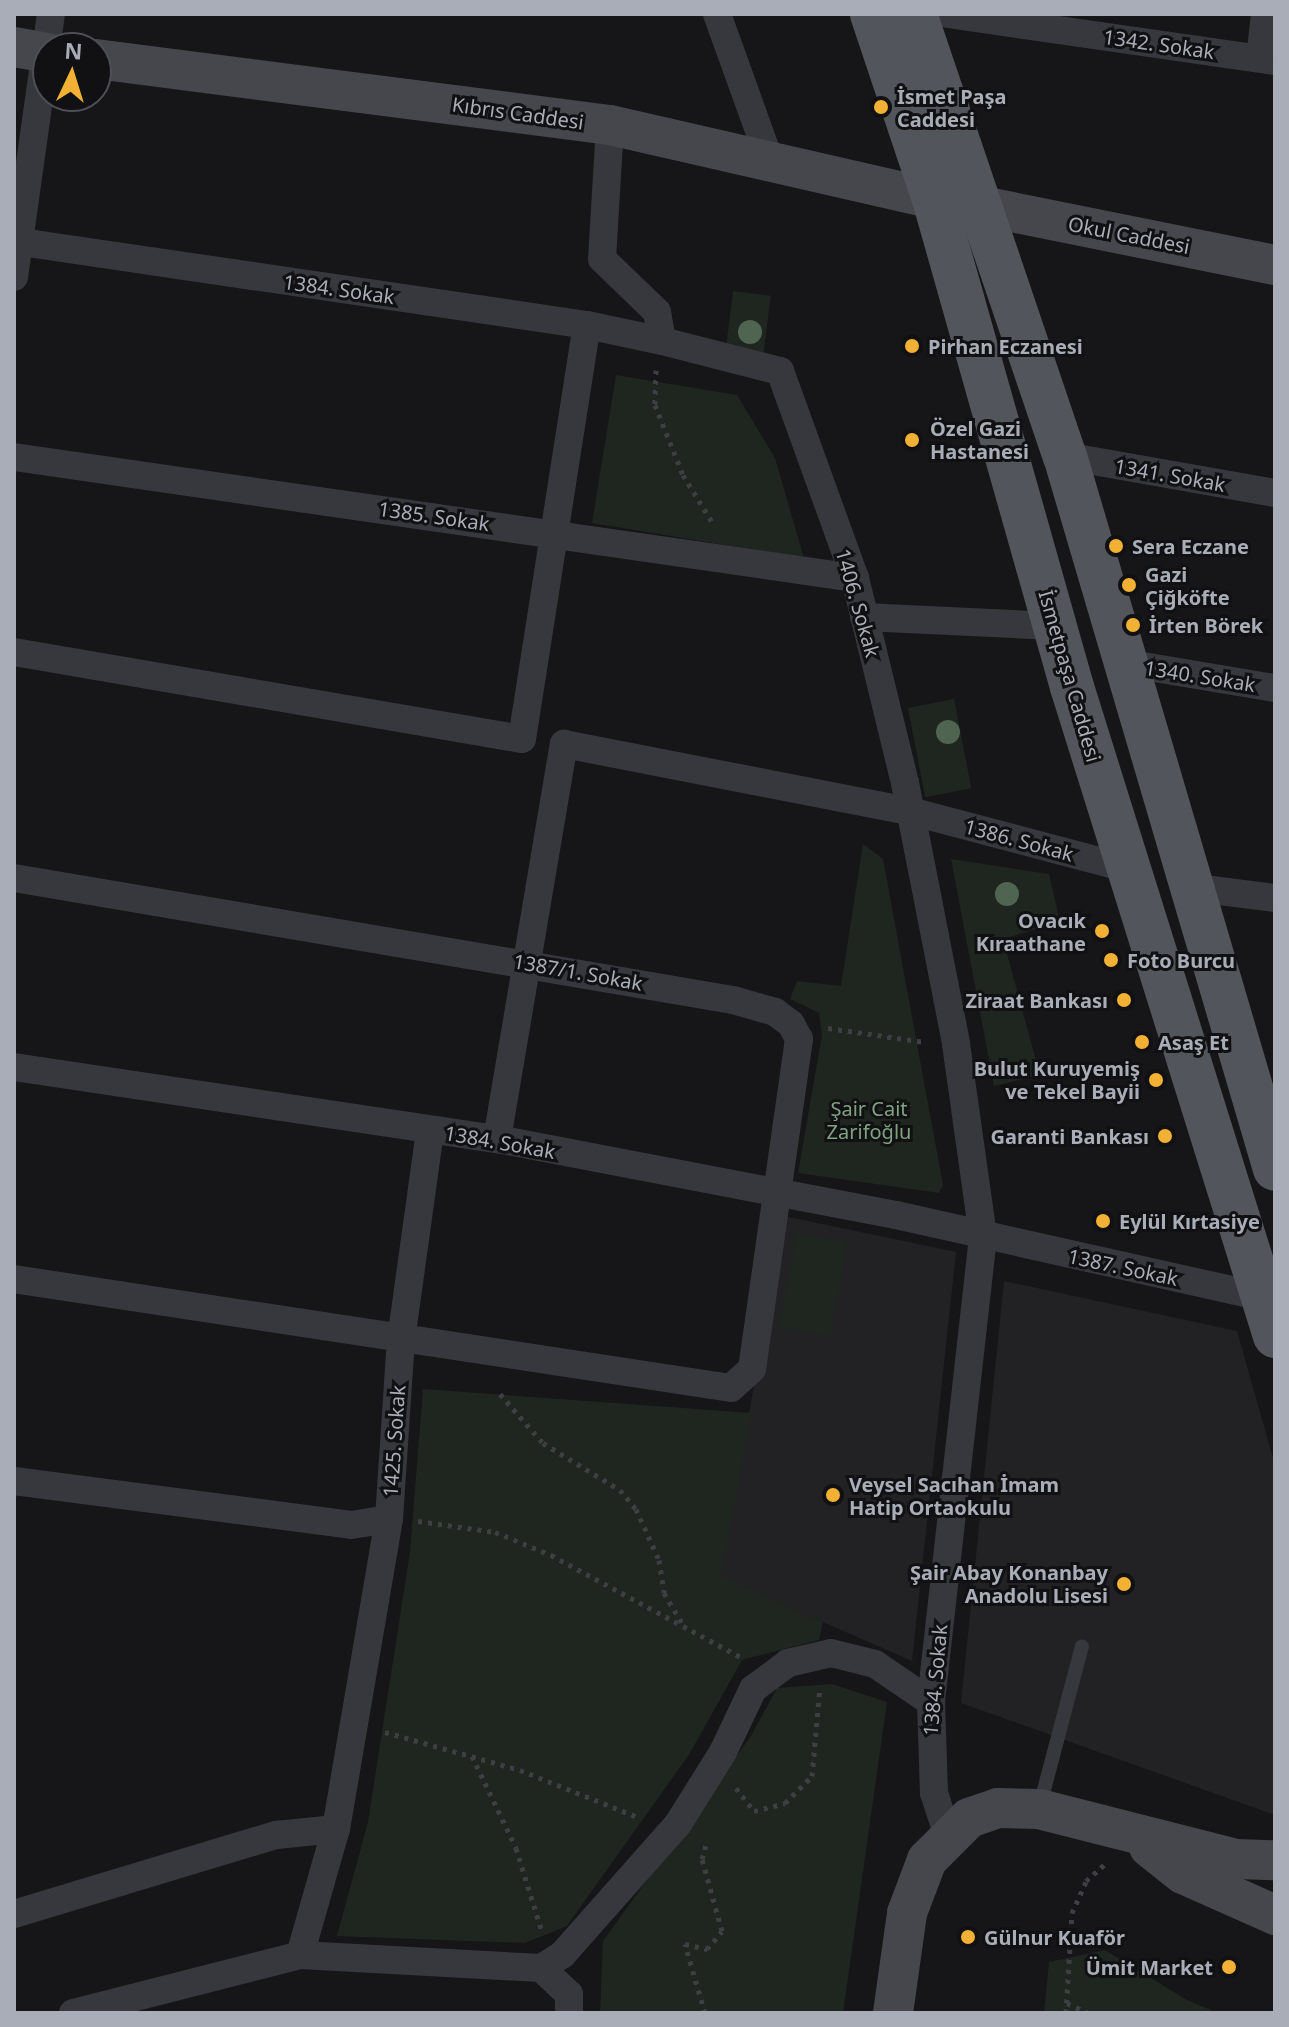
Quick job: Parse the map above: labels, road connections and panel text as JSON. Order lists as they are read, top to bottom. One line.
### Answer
{"streets":{"main road":["Kıbrıs Caddesi","Okul Caddesi","İsmetpaşa Caddesi"],"street":["1342. Sokak","1384. Sokak","1341. Sokak","1385. Sokak","1406. Sokak","1340. Sokak","1386. Sokak","1387/1. Sokak","1387. Sokak","1425. Sokak"]},"crossings":[["Kıbrıs Caddesi","İsmetpaşa Caddesi"],["1384. Sokak","1406. Sokak"],["1384. Sokak","1387. Sokak"],["1384. Sokak","1425. Sokak"],["1385. Sokak","1406. Sokak"],["1406. Sokak","1386. Sokak"],["İsmetpaşa Caddesi","1386. Sokak"],["İsmetpaşa Caddesi","1387. Sokak"]],"parks":["Şair Cait Zarifoğlu"],"places":["İsmet Paşa Caddesi","Pirhan Eczanesi","Özel Gazi Hastanesi","Sera Eczane","Gazi Çiğköfte","İrten Börek","Ovacık Kıraathane","Foto Burcu","Ziraat Bankası","Asaş Et","Bulut Kuruyemiş ve Tekel Bayii","Garanti Bankası","Eylül Kırtasiye","Veysel Sacıhan İmam Hatip Ortaokulu","Şair Abay Konanbay Anadolu Lisesi","Gülnur Kuaför","Ümit Market"],"north":"top"}
